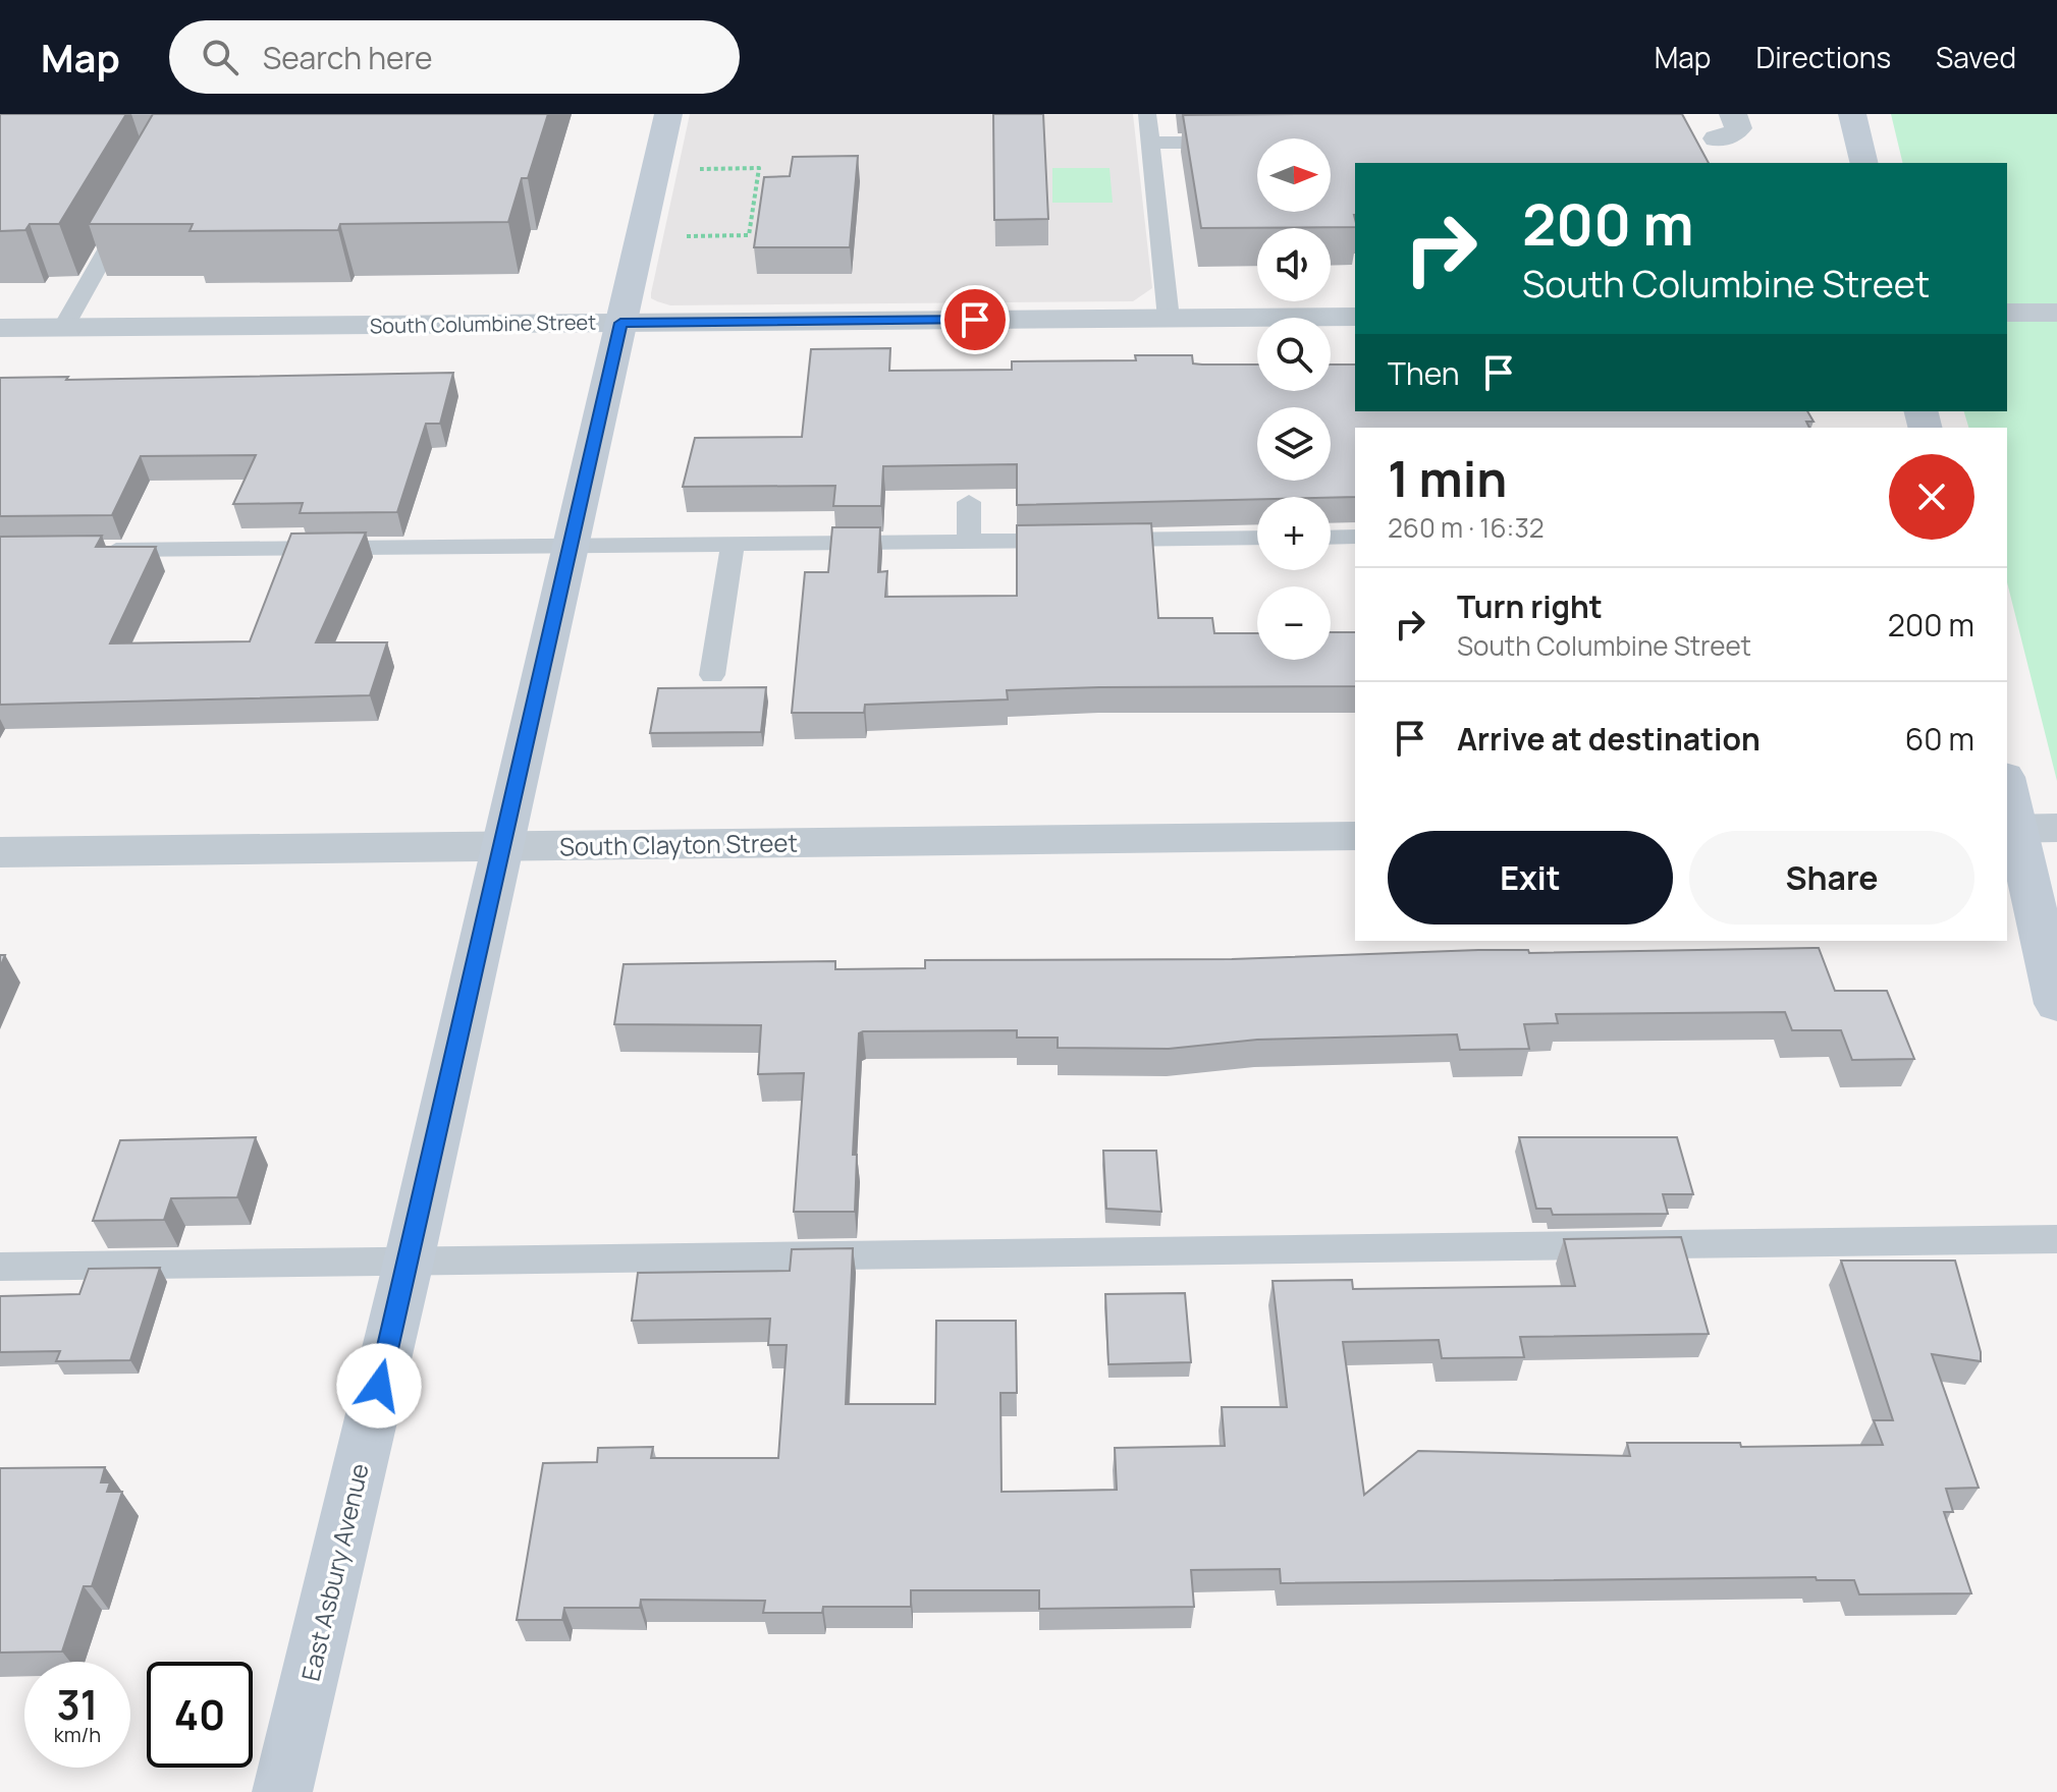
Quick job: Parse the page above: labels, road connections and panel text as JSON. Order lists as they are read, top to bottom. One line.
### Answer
{"streets":{"street":["South Columbine Street","South Clayton Street","East Asbury Avenue"]},"crossings":[["South Columbine Street","East Asbury Avenue"],["South Clayton Street","East Asbury Avenue"]],"north":"right","page":{"header":"Map","search":"Search here","nav":["Map","Directions","Saved"],"map_buttons":["+","−"],"turn":["200 m","South Columbine Street"],"then":"Then","heading":["1 min","260 m · 16:32"],"list":[{"name":"Turn right","note":"South Columbine Street","value":"200 m"},{"name":"Arrive at destination","value":"60 m"}],"buttons":["Exit","Share"],"speed":"31 km/h","limit":"40"}}
